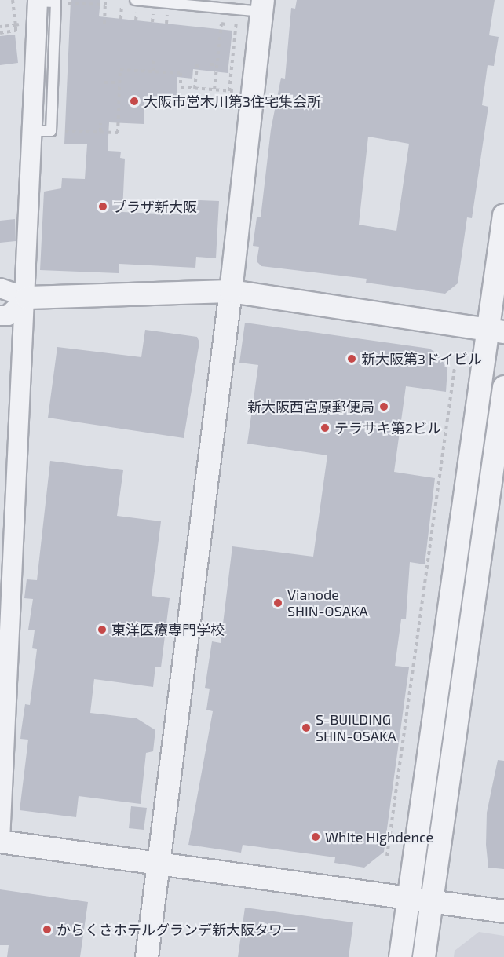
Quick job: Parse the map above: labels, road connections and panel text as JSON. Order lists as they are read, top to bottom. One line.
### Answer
{"places":["大阪市営木川第3住宅集会所","プラザ新大阪","新大阪第3ドイビル","新大阪西宮原郵便局","テラサキ第2ビル","Vianode SHIN-OSAKA","東洋医療専門学校","S-BUILDING SHIN-OSAKA","White Highdence","からくさホテルグランデ新大阪タワー"]}
